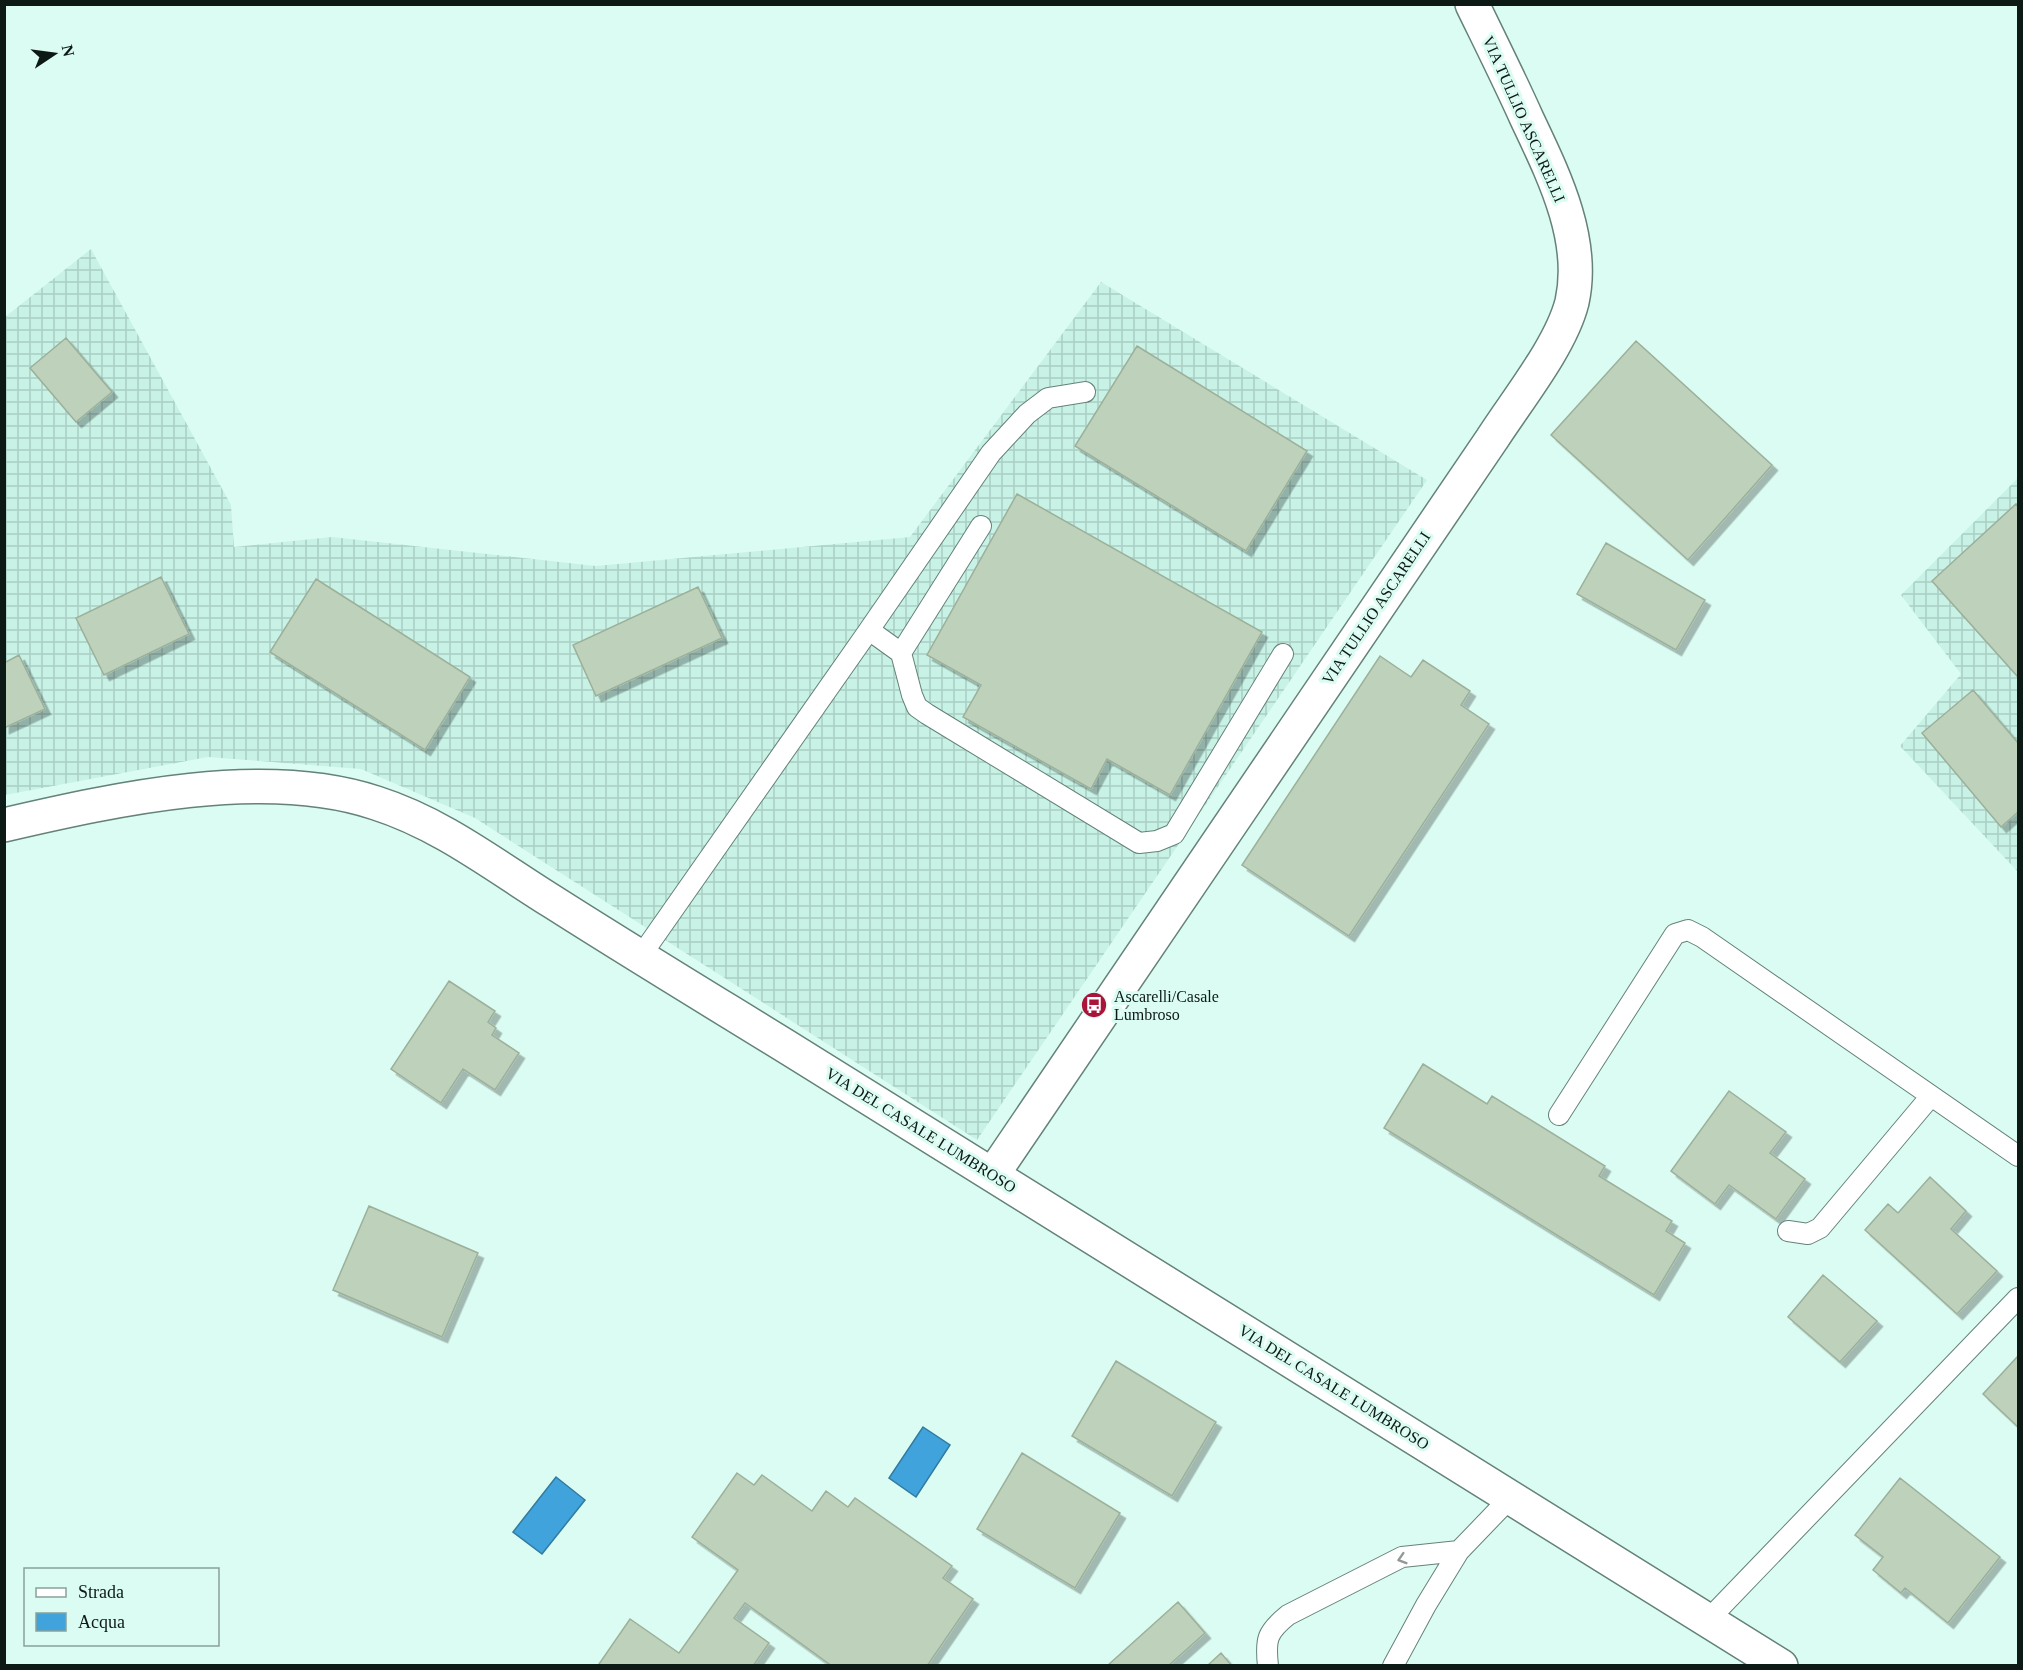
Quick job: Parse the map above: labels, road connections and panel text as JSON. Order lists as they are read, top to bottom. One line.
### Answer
{"streets":{"street":["VIA TULLIO ASCARELLI","VIA DEL CASALE LUMBROSO"]},"crossings":[["VIA TULLIO ASCARELLI","VIA DEL CASALE LUMBROSO"]],"places":{"bus stop":["Ascarelli/Casale Lumbroso"]},"legend":["Strada","Acqua"],"north":"right"}
